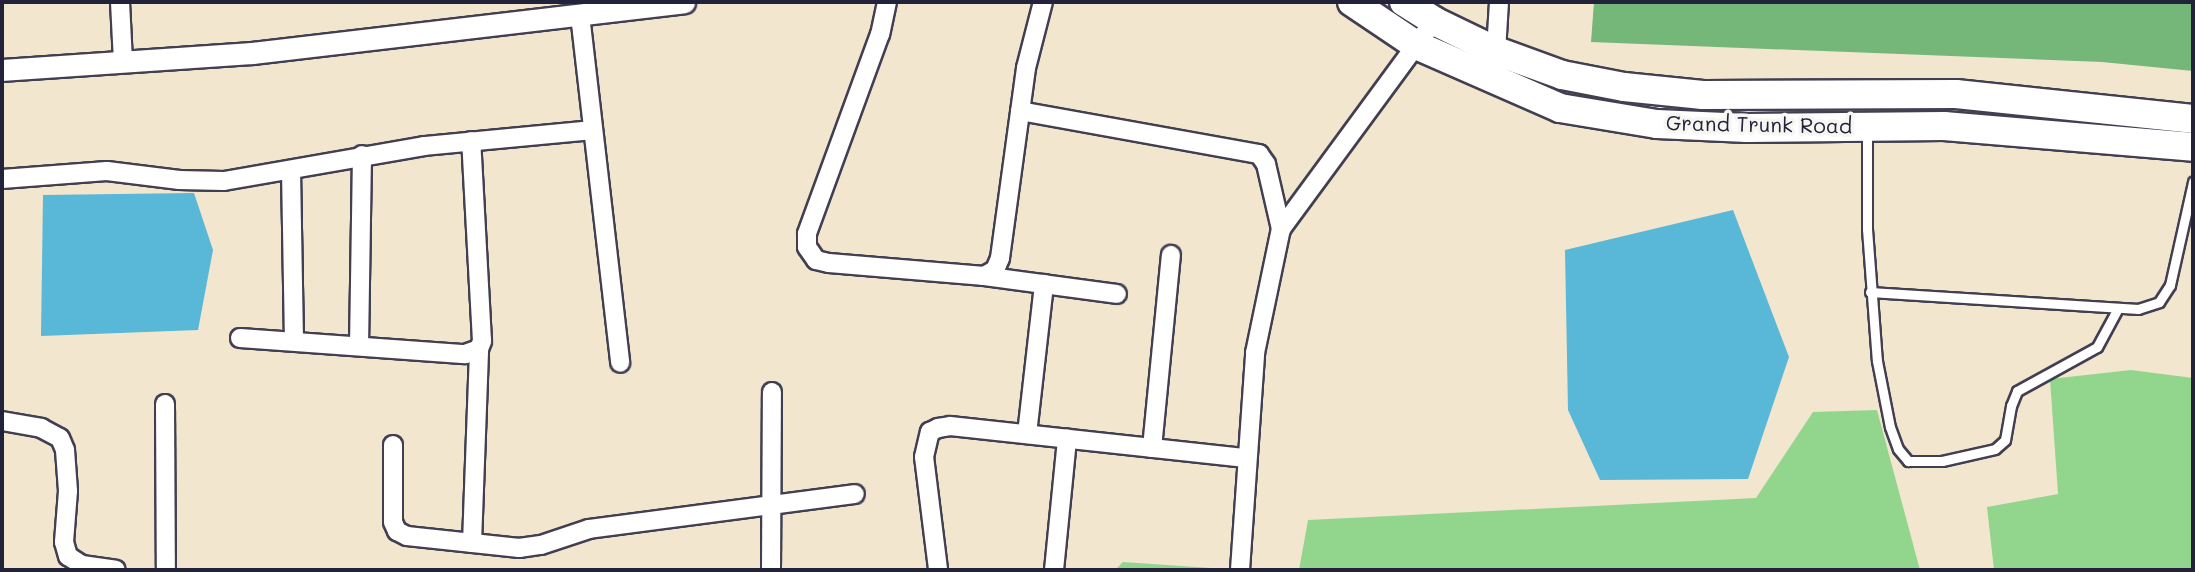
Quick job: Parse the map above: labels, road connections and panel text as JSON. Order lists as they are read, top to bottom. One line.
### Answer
{"streets":{"highway":["Grand Trunk Road"]}}
